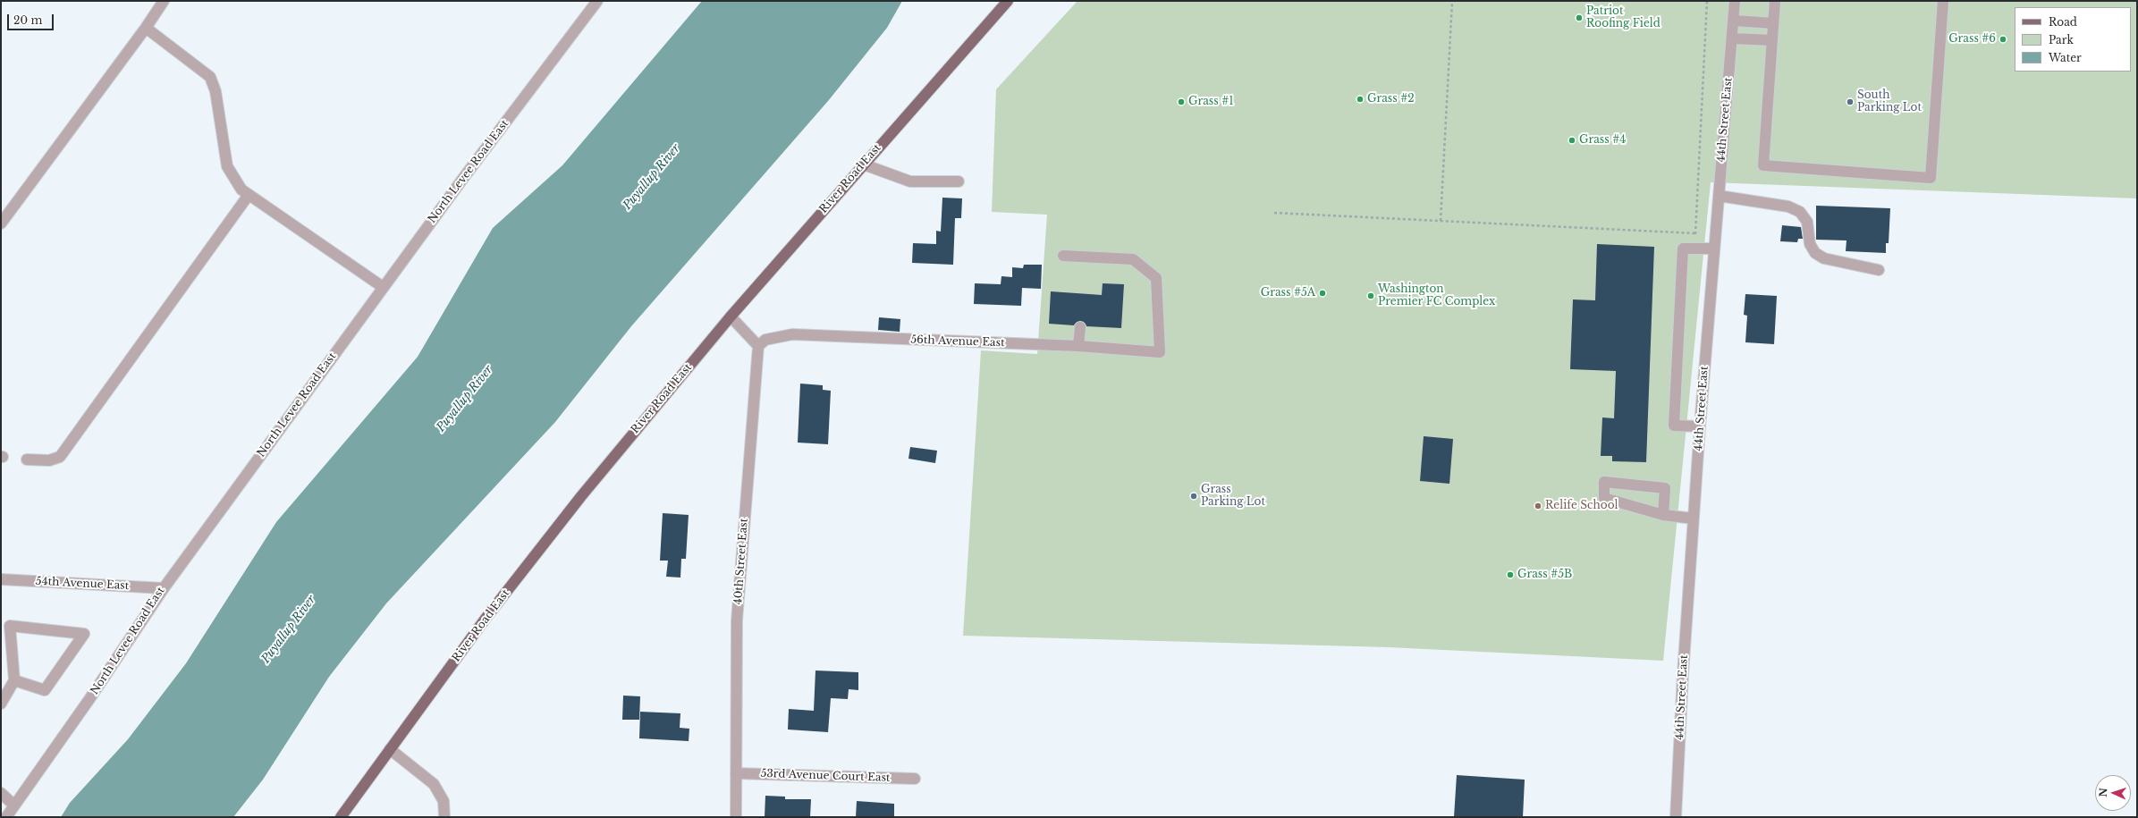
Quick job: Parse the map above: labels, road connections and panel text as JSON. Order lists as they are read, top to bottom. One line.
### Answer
{"streets":{"main road":["River Road East"],"street":["44th Street East","North Levee Road East","56th Avenue East","40th Street East","54th Avenue East","53rd Avenue Court East"]},"crossings":[["North Levee Road East","54th Avenue East"],["56th Avenue East","40th Street East"],["40th Street East","53rd Avenue Court East"]],"water":["Puyallup River"],"places":["Patriot Roofing Field","Grass #6","Grass #2","Grass #1","South Parking Lot","Grass #4","Grass #5A","Washington Premier FC Complex","Grass Parking Lot","Relife School","Grass #5B"],"legend":["Road","Park","Water"],"scale_bar":"20 m","north":"left"}
